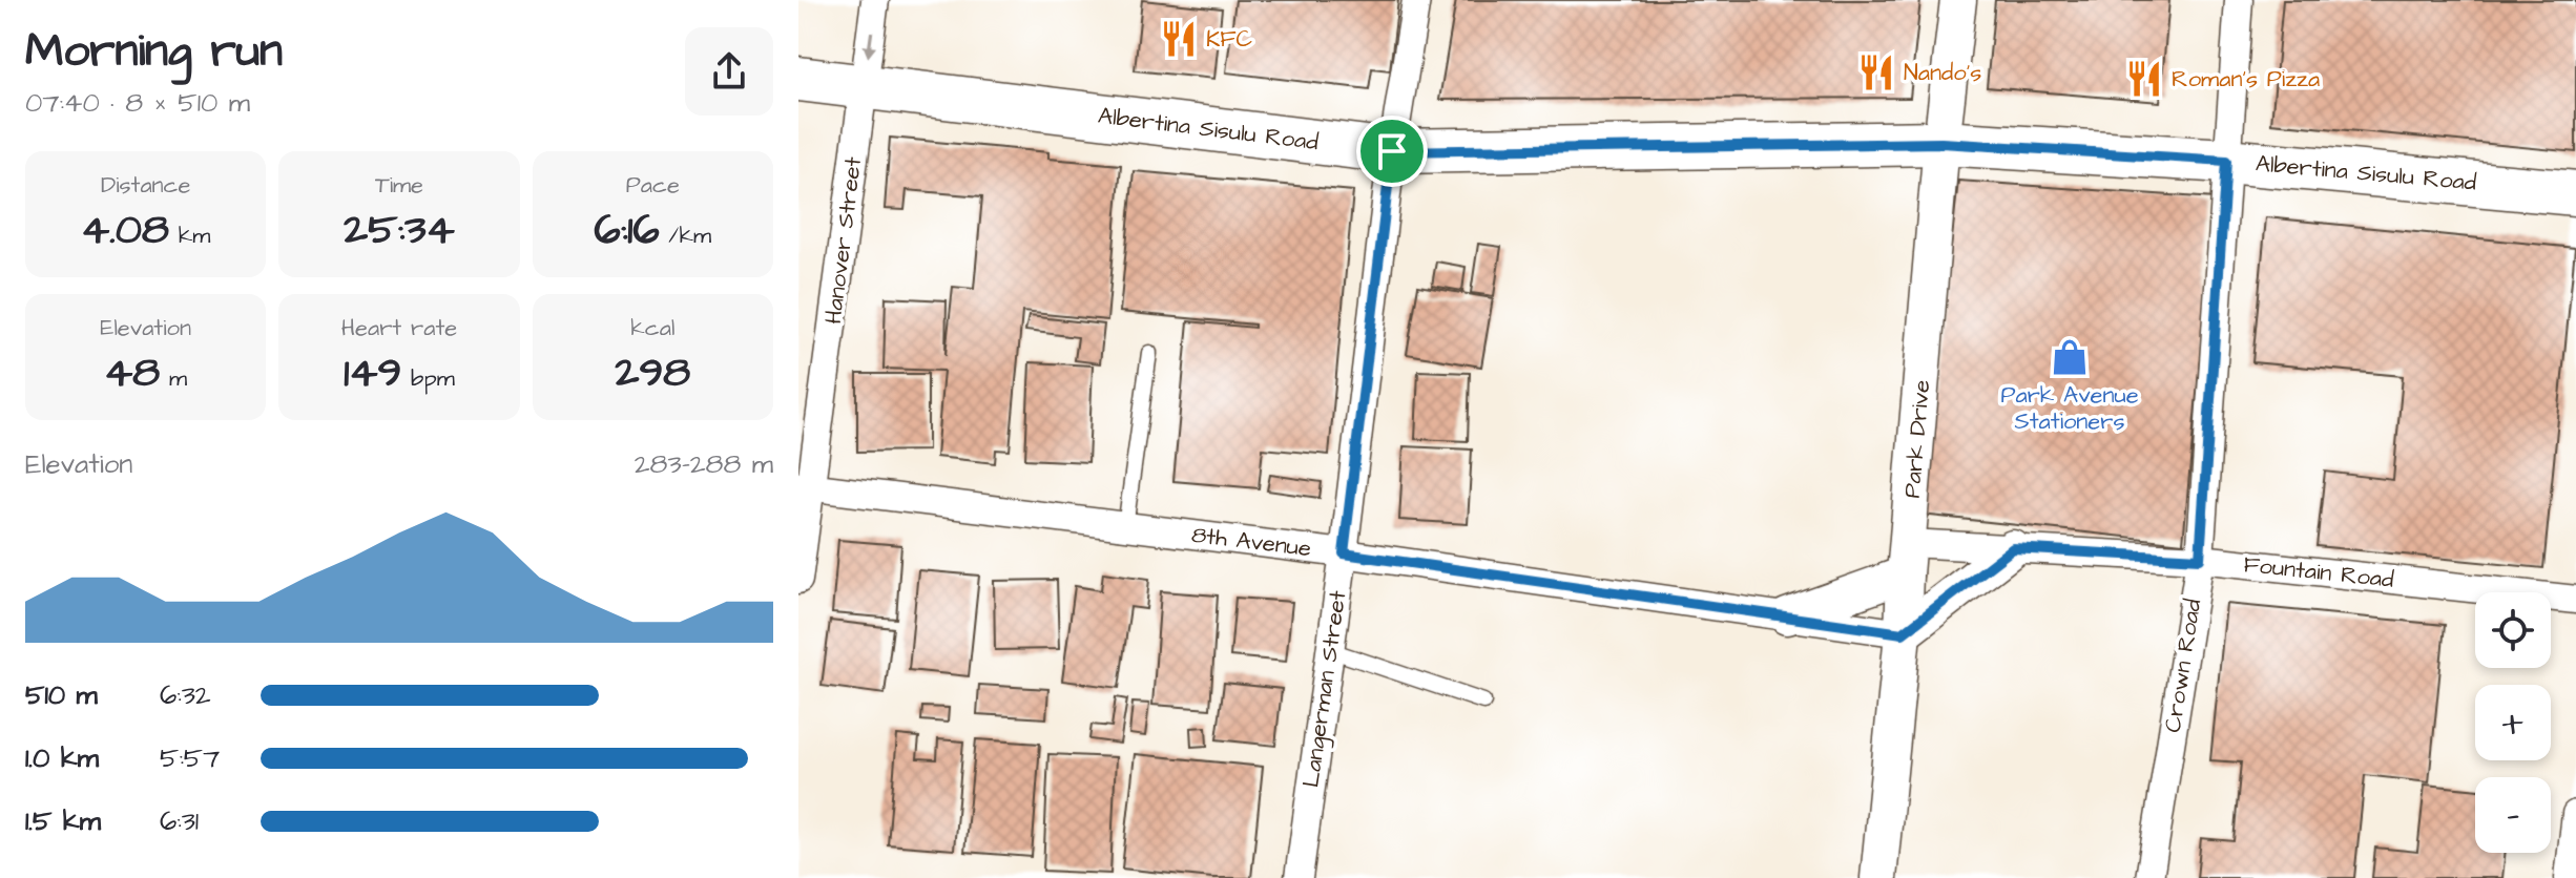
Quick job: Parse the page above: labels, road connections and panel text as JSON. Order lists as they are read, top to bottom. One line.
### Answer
{"streets":{"main road":["Albertina Sisulu Road"],"street":["Hanover Street","Park Drive","8th Avenue","Fountain Road","Crown Road","Langerman Street"]},"crossings":[["Albertina Sisulu Road","Hanover Street"],["Albertina Sisulu Road","Park Drive"],["Albertina Sisulu Road","Crown Road"],["Albertina Sisulu Road","Langerman Street"],["Hanover Street","8th Avenue"],["Park Drive","8th Avenue"],["Park Drive","Fountain Road"],["8th Avenue","Langerman Street"],["Fountain Road","Crown Road"]],"places":{"restaurant":["KFC","Nando's","Roman's Pizza"],"shop":["Park Avenue Stationers"]},"page":{"heading":["Morning run","07:40 · 8 × 510 m"],"stats":[["Distance","4.08 km"],["Time","25:34"],["Pace","6:16 /km"],["Elevation","48 m"],["Heart rate","149 bpm"],["kcal","298"]],"chart":["Elevation","283–288 m"],"map_buttons":["+","−"],"list":[{"name":"510 m","note":"6:32"},{"name":"1.0 km","note":"5:57"},{"name":"1.5 km","note":"6:31"}]}}
